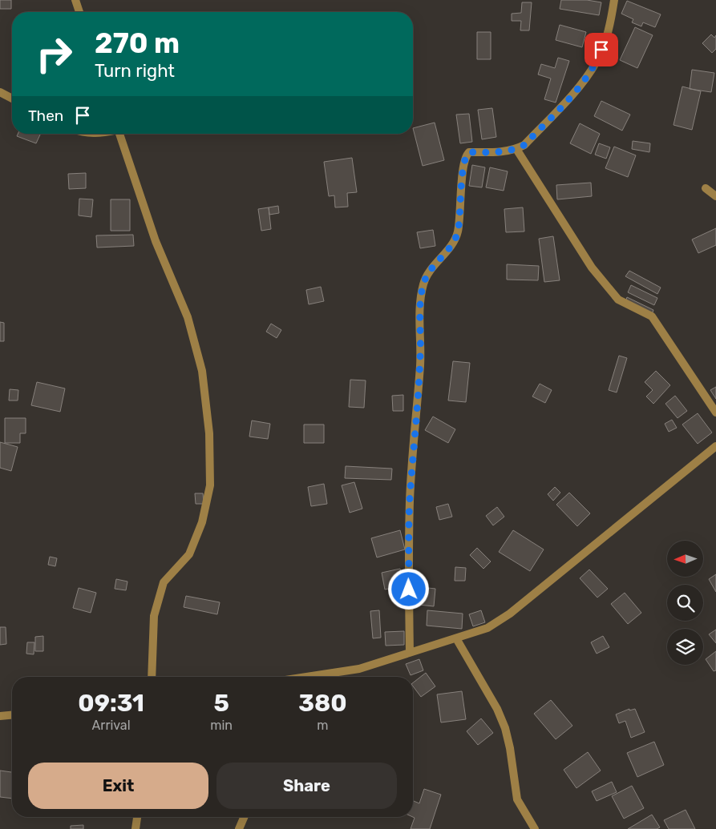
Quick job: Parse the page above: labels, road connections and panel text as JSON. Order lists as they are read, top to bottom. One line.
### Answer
{"north":"left","page":{"turn":["270 m","Turn right"],"then":"Then","eta":["09:31","Arrival","5","min","380","m"],"buttons":["Exit","Share"]}}
